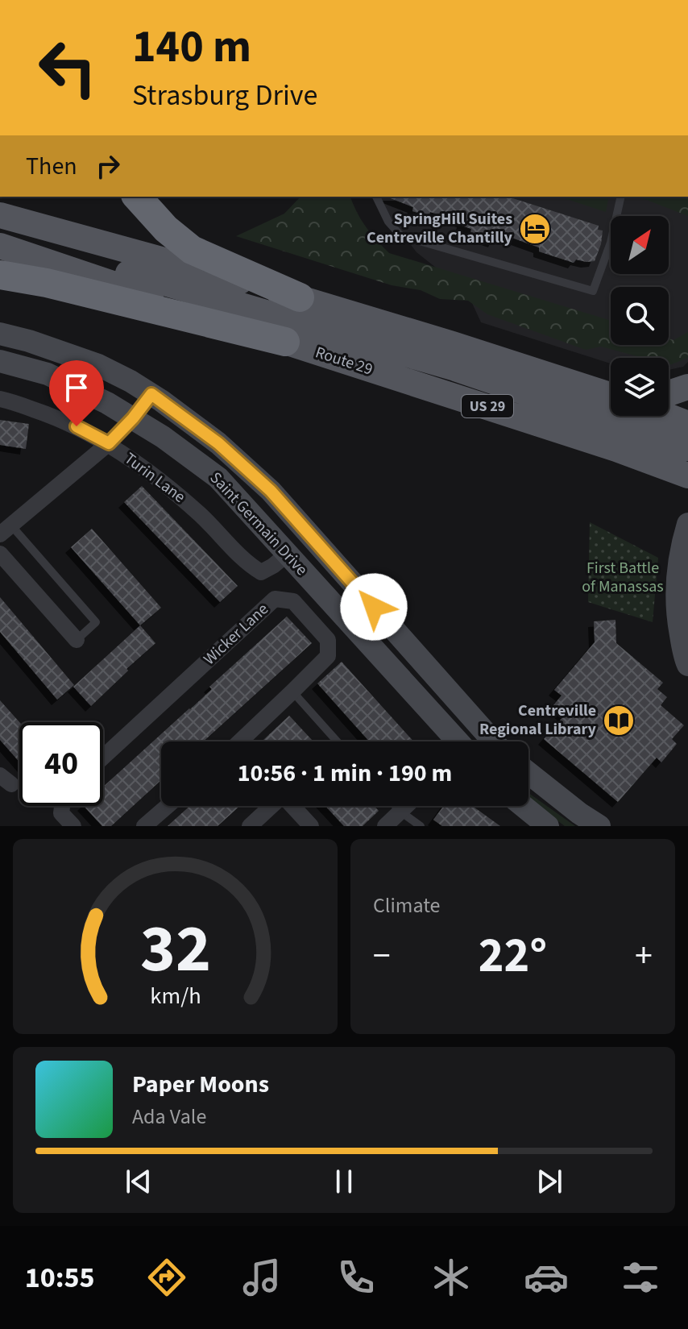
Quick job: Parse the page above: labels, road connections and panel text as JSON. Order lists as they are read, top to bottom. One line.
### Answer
{"streets":{"main road":["Route 29","US 29"],"street":["Turin Lane","Saint Germain Drive","Wicker Lane"]},"crossings":[["Turin Lane","Saint Germain Drive"]],"parks":["First Battle of Manassas"],"places":{"hotel":["SpringHill Suites Centreville Chantilly"],"library":["Centreville Regional Library"]},"north":"top right","page":{"turn":["140 m","Strasburg Drive"],"then":"Then","limit":"40","trip":"10:56 · 1 min · 190 m","tile":"Climate","heat":["−","22°","+"],"song":["Paper Moons","Ada Vale"],"tabs":"10:55","gauge":["32","km/h"]}}
